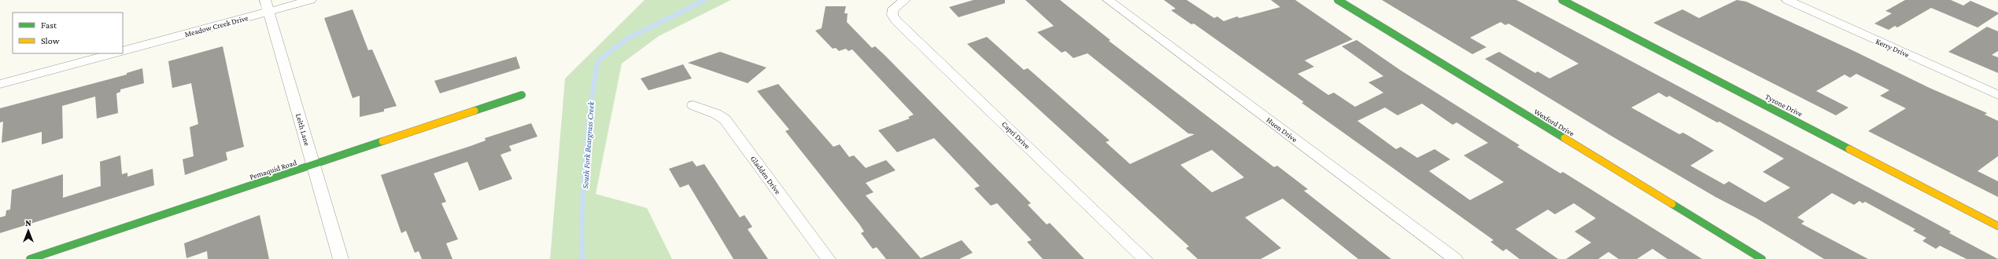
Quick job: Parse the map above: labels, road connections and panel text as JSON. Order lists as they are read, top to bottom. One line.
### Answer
{"streets":{"street":["Meadow Creek Drive","Kerry Drive","Tyrone Drive","Wexford Drive","Leith Lane","Huon Drive","Capri Drive","Pemaquid Road","Gladden Drive"]},"crossings":[["Meadow Creek Drive","Leith Lane"],["Leith Lane","Pemaquid Road"]],"water":["South Fork Beargrass Creek"],"legend":["Fast","Slow"],"north":"top"}
